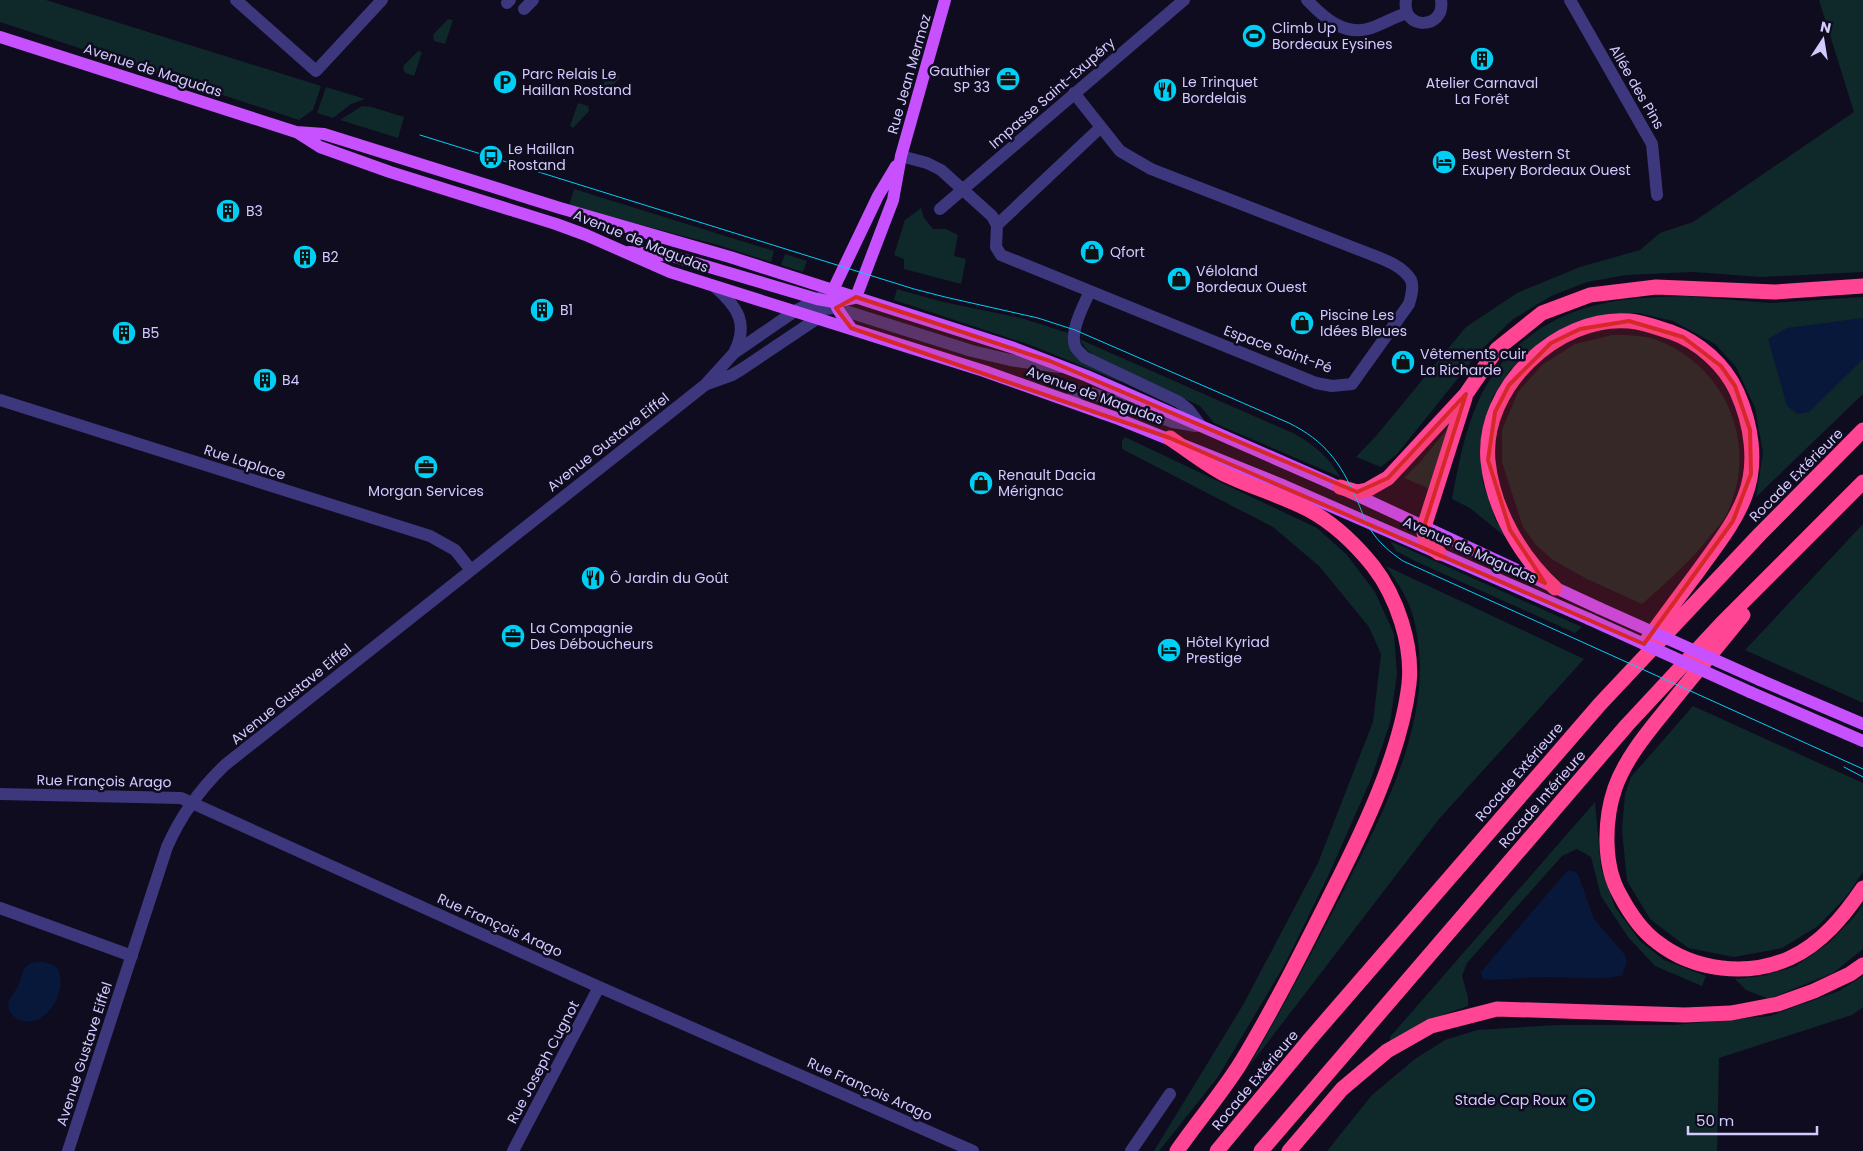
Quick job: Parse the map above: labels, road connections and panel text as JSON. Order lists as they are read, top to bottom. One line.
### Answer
{"streets":{"highway":["Rocade Extérieure","Rocade Intérieure"],"main road":["Avenue de Magudas","Rue Jean Mermoz"],"street":["Allée des Pins","Impasse Saint-Exupéry","Espace Saint-Pé","Avenue Gustave Eiffel","Rue Laplace","Rue François Arago","Rue Joseph Cugnot"]},"crossings":[["Avenue de Magudas","Rue Jean Mermoz"],["Avenue de Magudas","Avenue Gustave Eiffel"],["Impasse Saint-Exupéry","Espace Saint-Pé"],["Avenue Gustave Eiffel","Rue Laplace"],["Avenue Gustave Eiffel","Rue François Arago"],["Rue François Arago","Rue Joseph Cugnot"]],"places":{"sports":["Climb Up Bordeaux Eysines","Stade Cap Roux"],"building":["Atelier Carnaval La Forêt","B3","B2","B1","B5","B4"],"office":["Gauthier SP 33","Morgan Services","La Compagnie Des Déboucheurs"],"parking":["Parc Relais Le Haillan Rostand"],"restaurant":["Le Trinquet Bordelais","Ô Jardin du Goût"],"bus stop":["Le Haillan Rostand"],"hotel":["Best Western St Exupery Bordeaux Ouest","Hôtel Kyriad Prestige"],"shop":["Qfort","Véloland Bordeaux Ouest","Piscine Les Idées Bleues","Vêtements cuir La Richarde","Renault Dacia Mérignac"]},"scale_bar":"50 m","north":"top"}
